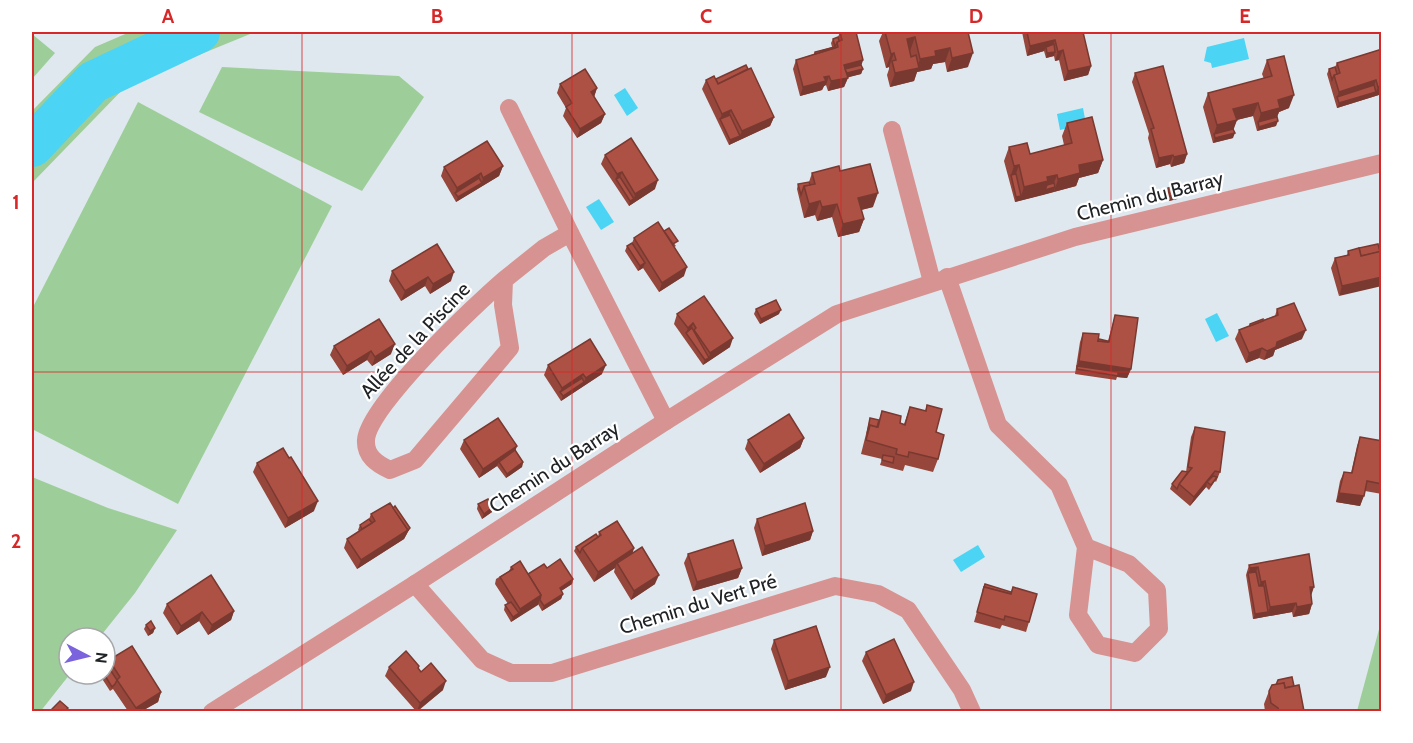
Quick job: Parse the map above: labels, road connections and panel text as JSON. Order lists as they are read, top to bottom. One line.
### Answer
{"streets":{"street":["Chemin du Barray","Allée de la Piscine","Chemin du Vert Pré"]},"crossings":[["Chemin du Barray","Chemin du Vert Pré"]],"north":"right","grid":{"columns":["A","B","C","D","E"],"rows":["1","2"]}}
